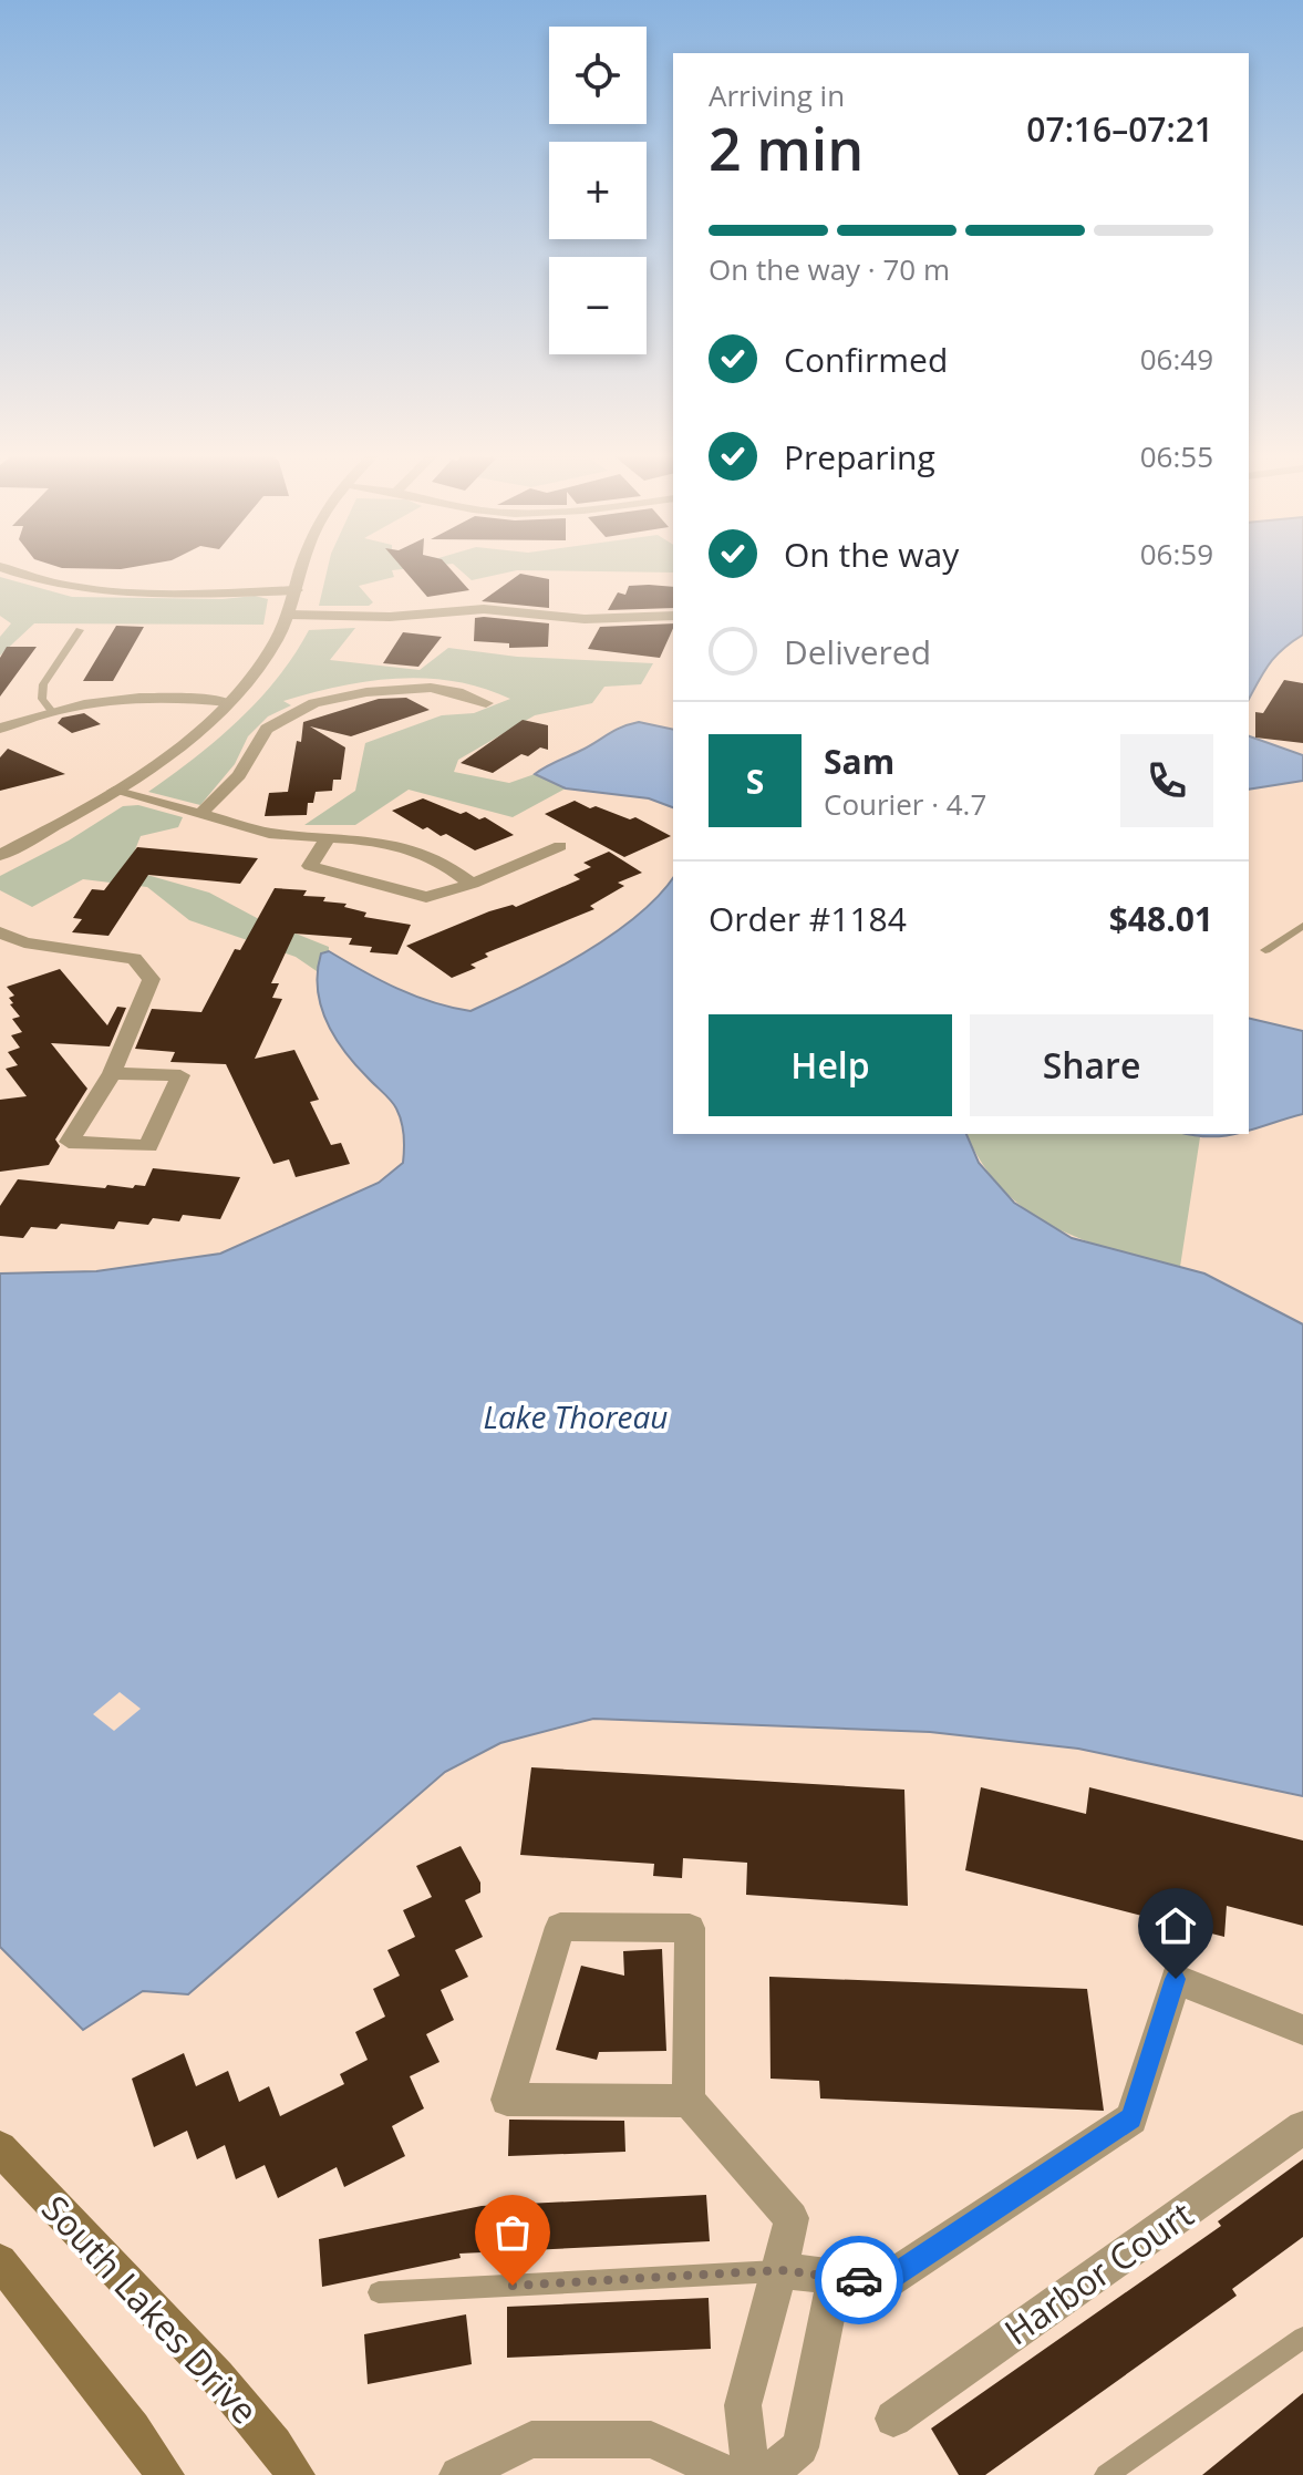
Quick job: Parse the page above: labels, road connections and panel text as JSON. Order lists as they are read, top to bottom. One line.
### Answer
{"streets":{"main road":["South Lakes Drive"],"street":["Harbor Court"]},"water":["Lake Thoreau"],"page":{"map_buttons":["+","−"],"heading":["2 min","Arriving in","07:16–07:21"],"panel":["Sam","Courier · 4.7","Order #1184","$48.01"],"bar":"On the way · 70 m","list":[["Confirmed","06:49"],["Preparing","06:55"],["On the way","06:59"],"Delivered"],"round":"S","buttons":["Help","Share"]}}
